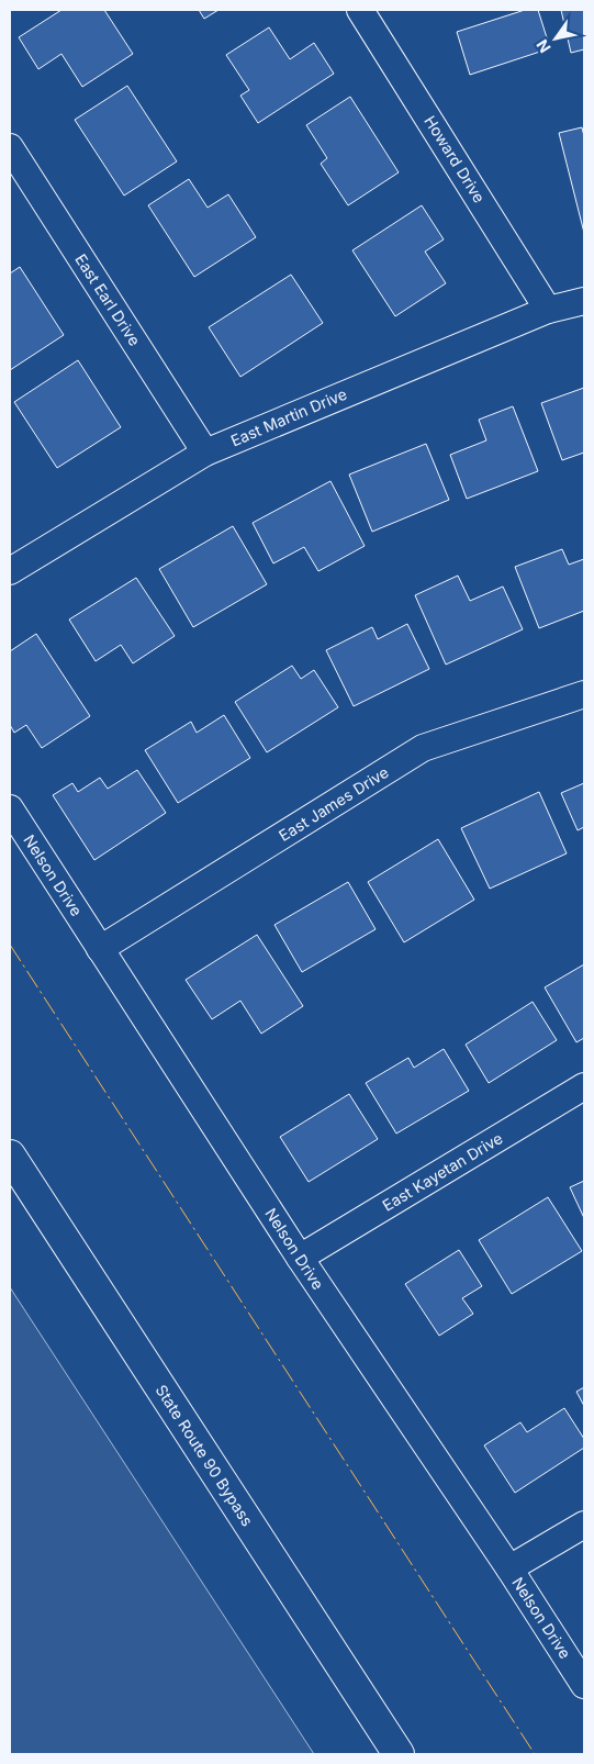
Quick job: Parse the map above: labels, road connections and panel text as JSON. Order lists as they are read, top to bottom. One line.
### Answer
{"streets":{"highway":["State Route 90 Bypass"],"street":["Howard Drive","East Earl Drive","East Martin Drive","East James Drive","Nelson Drive","East Kayetan Drive"]},"crossings":[["Howard Drive","East Martin Drive"],["East Earl Drive","East Martin Drive"],["East James Drive","Nelson Drive"],["Nelson Drive","East Kayetan Drive"]],"north":"bottom left"}
